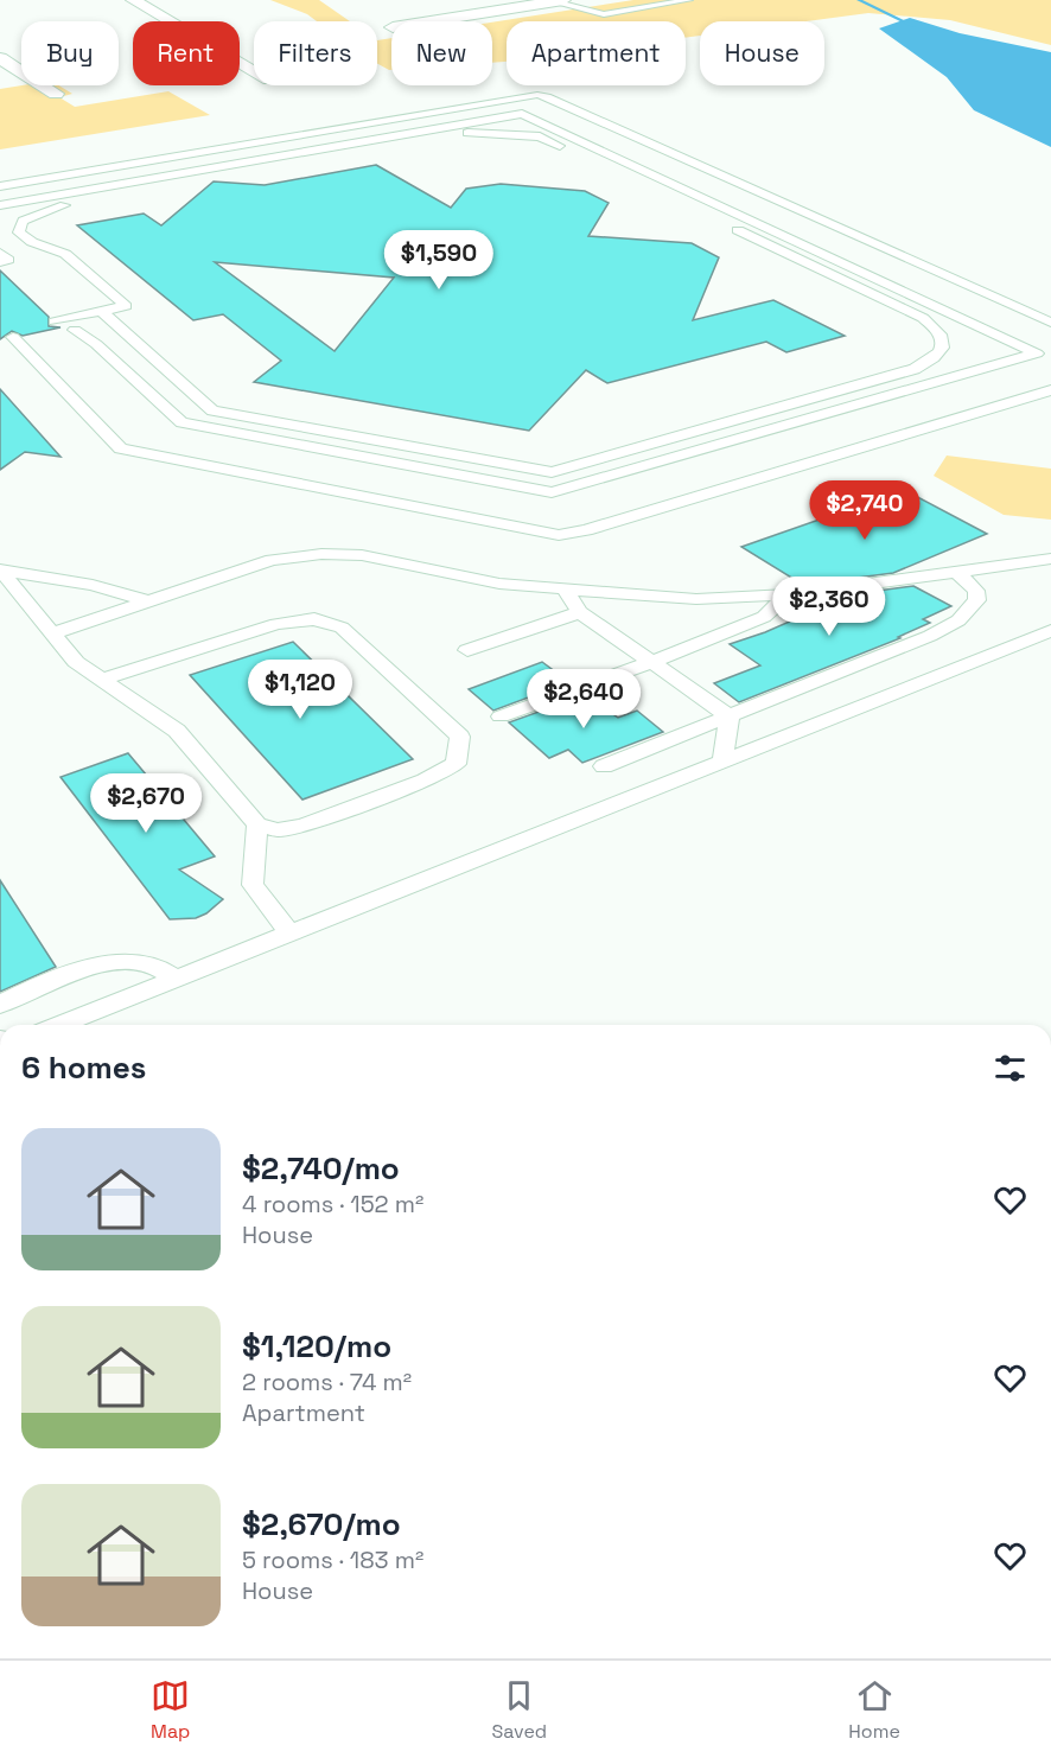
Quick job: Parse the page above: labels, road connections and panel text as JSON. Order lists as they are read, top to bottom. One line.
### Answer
{"page":{"chip":["Buy","Rent","Filters","New","Apartment","House"],"price":["$1,590","$2,740","$2,360","$1,120","$2,640","$2,670"],"heading":"6 homes","list":[{"name":"$2,740/mo","note":"4 rooms · 152 m² · House"},{"name":"$1,120/mo","note":"2 rooms · 74 m² · Apartment"},{"name":"$2,670/mo","note":"5 rooms · 183 m² · House"}],"tabs":["Map","Saved","Home"]}}
